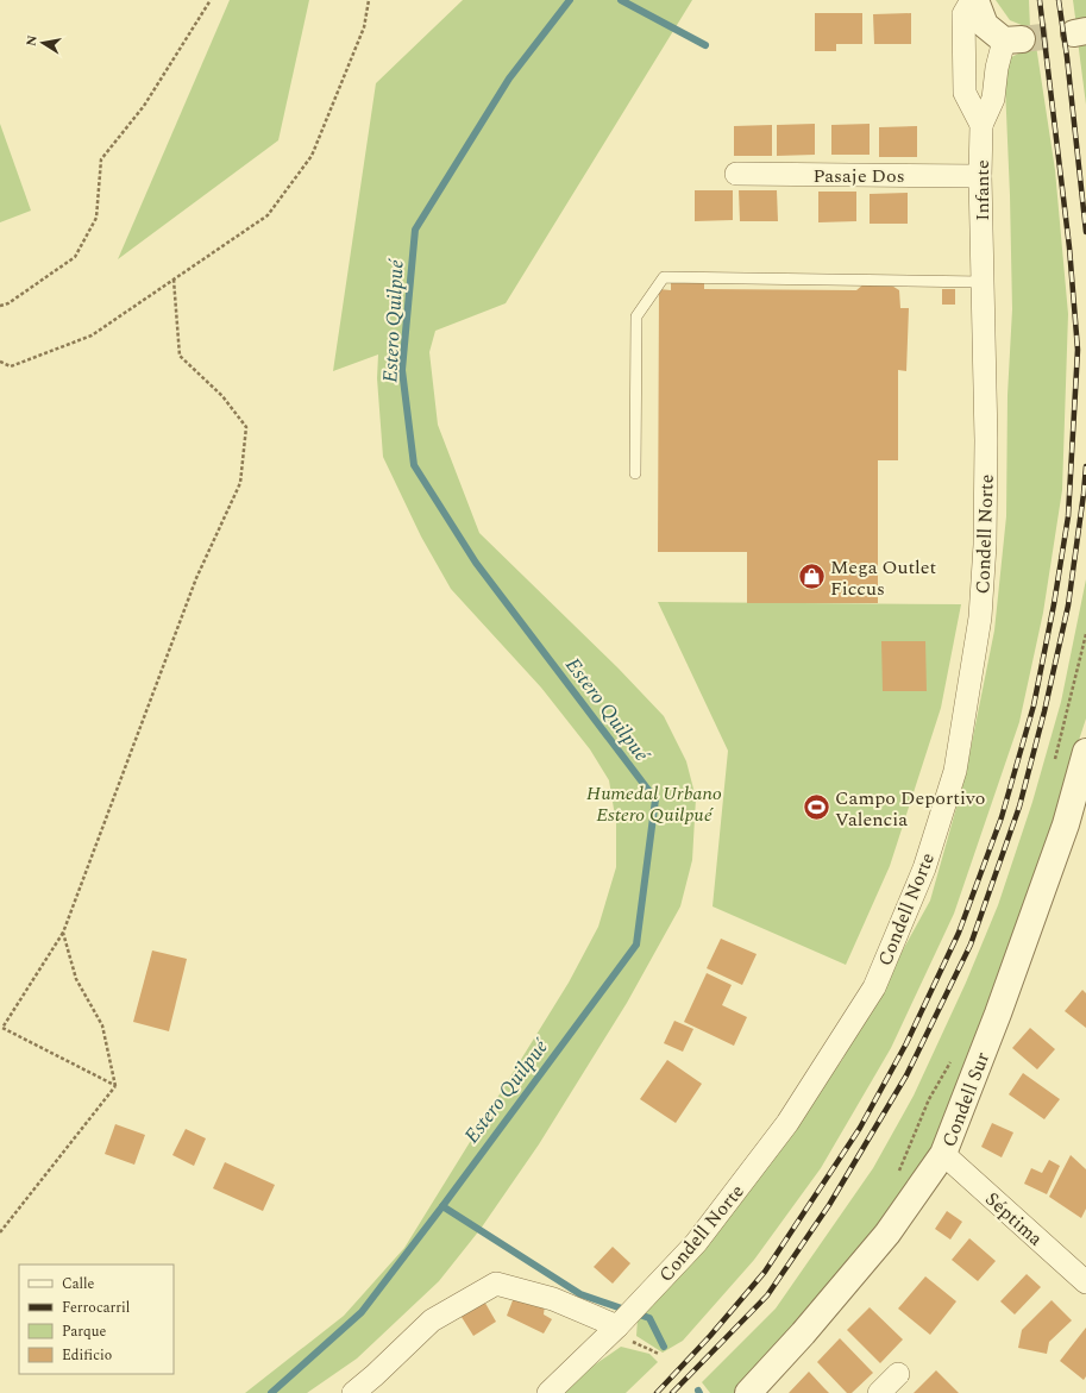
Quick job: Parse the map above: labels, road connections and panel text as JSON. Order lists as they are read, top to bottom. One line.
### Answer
{"streets":{"street":["Pasaje Dos","Infante","Condell Norte","Condell Sur","Séptima"]},"crossings":[["Pasaje Dos","Infante"],["Infante","Condell Norte"],["Condell Sur","Séptima"]],"water":["Estero Quilpué"],"parks":["Humedal Urbano Estero Quilpué"],"places":{"shop":["Mega Outlet Ficcus"],"sports":["Campo Deportivo Valencia"]},"legend":["Calle","Ferrocarril","Parque","Edificio"],"north":"left"}
